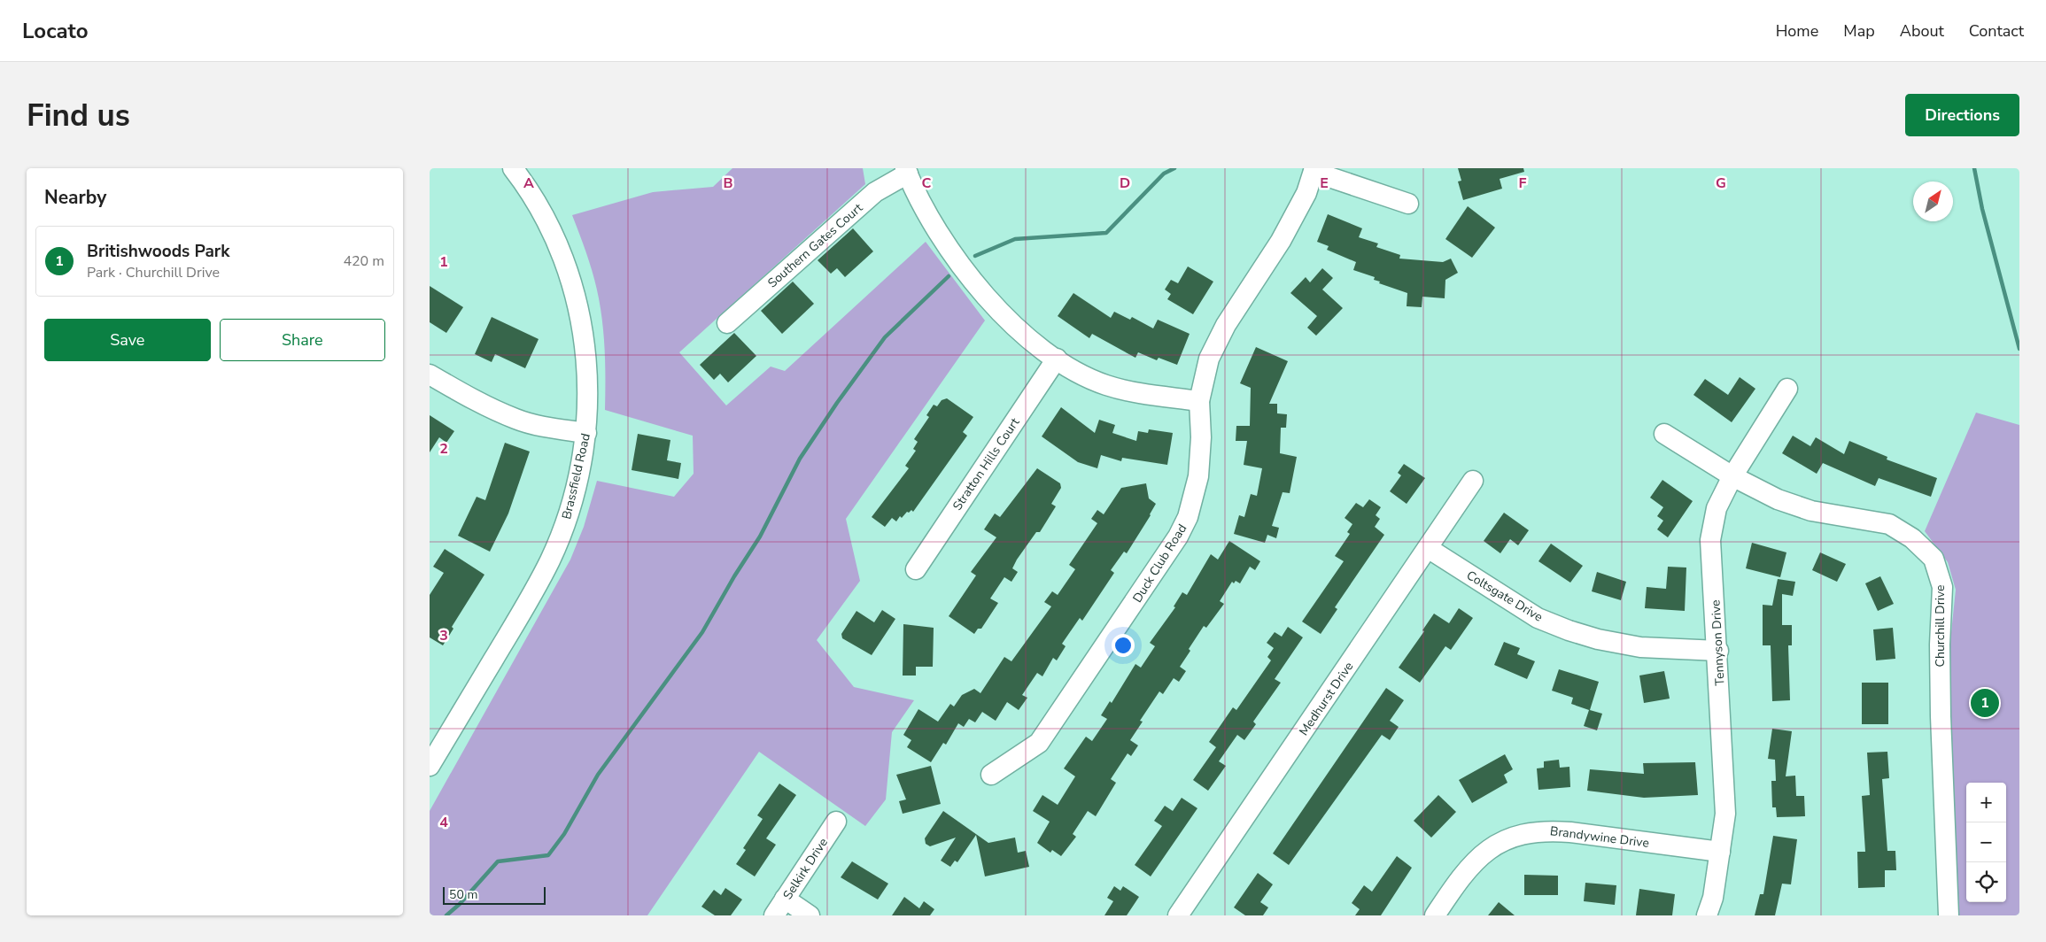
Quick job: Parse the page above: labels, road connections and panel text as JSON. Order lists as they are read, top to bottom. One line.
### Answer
{"streets":{"street":["Southern Gates Court","Stratton Hills Court","Brassfield Road","Duck Club Road","Coltsgate Drive","Churchill Drive","Tennyson Drive","Medhurst Drive","Brandywine Drive","Selkirk Drive"]},"crossings":[["Coltsgate Drive","Tennyson Drive"],["Coltsgate Drive","Medhurst Drive"],["Churchill Drive","Tennyson Drive"],["Tennyson Drive","Brandywine Drive"]],"scale_bar":"50 m","north":"top right","page":{"header":"Locato","nav":["Home","Map","About","Contact"],"buttons":["Directions",["Save","Share"]],"title":"Find us","heading":"Nearby","list":[{"mark":"1","name":"Britishwoods Park","note":"Park · Churchill Drive","value":"420 m"}],"pins":"1","map_buttons":["+","−"],"scale":"50 m"},"grid":{"columns":["A","B","C","D","E","F","G"],"rows":["1","2","3","4"]}}
